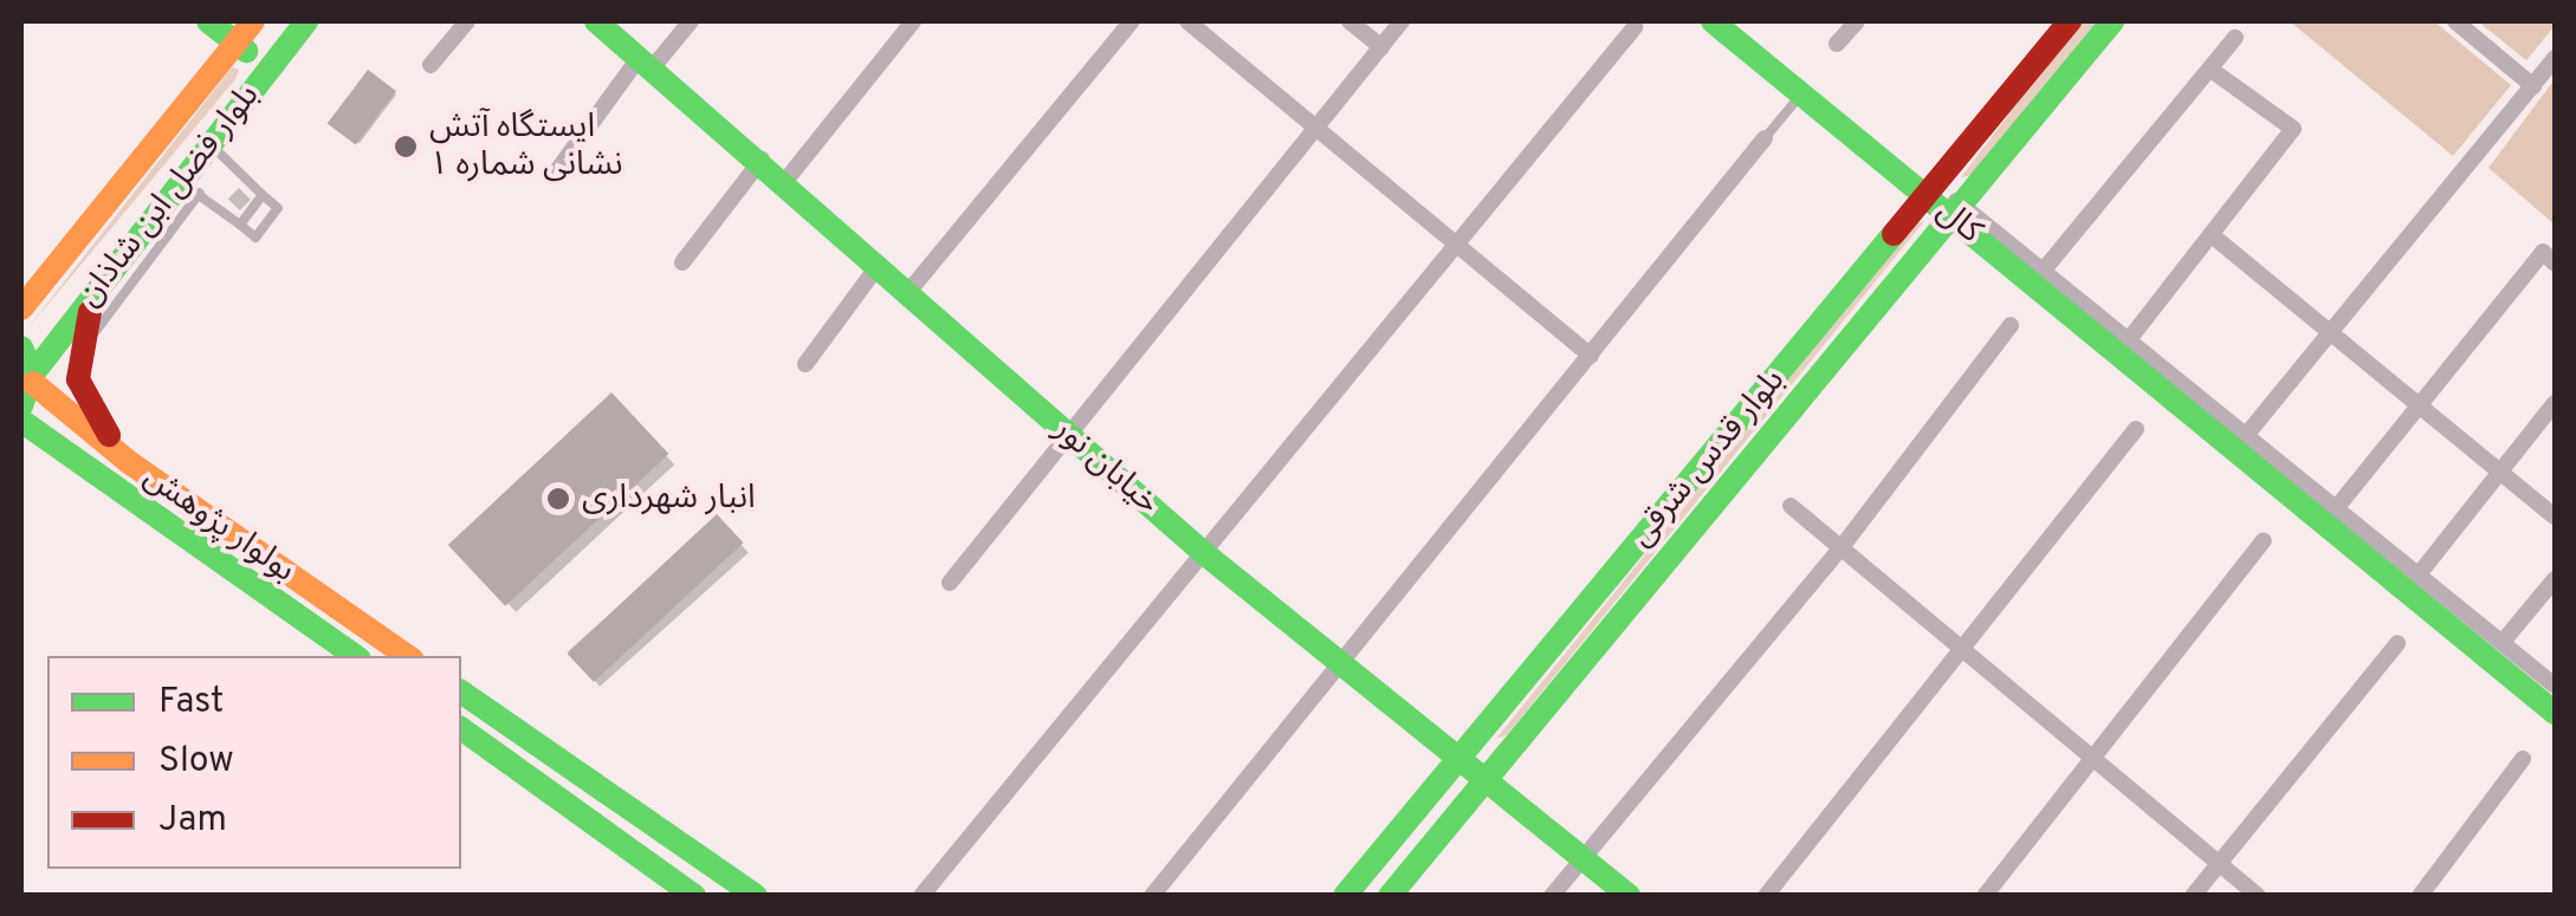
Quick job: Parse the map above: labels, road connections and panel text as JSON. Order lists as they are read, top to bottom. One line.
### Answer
{"streets":{"main road":["بلوار فضل ابن شاذان","کال","بلوار قدس شرقی","خیابان نور","بولوار پژوهش"]},"crossings":[["بلوار فضل ابن شاذان","بولوار پژوهش"],["کال","بلوار قدس شرقی"],["بلوار قدس شرقی","خیابان نور"]],"places":["ایستگاه آتش نشانی شماره ۱","انبار شهرداری"],"legend":["Fast","Slow","Jam"]}
